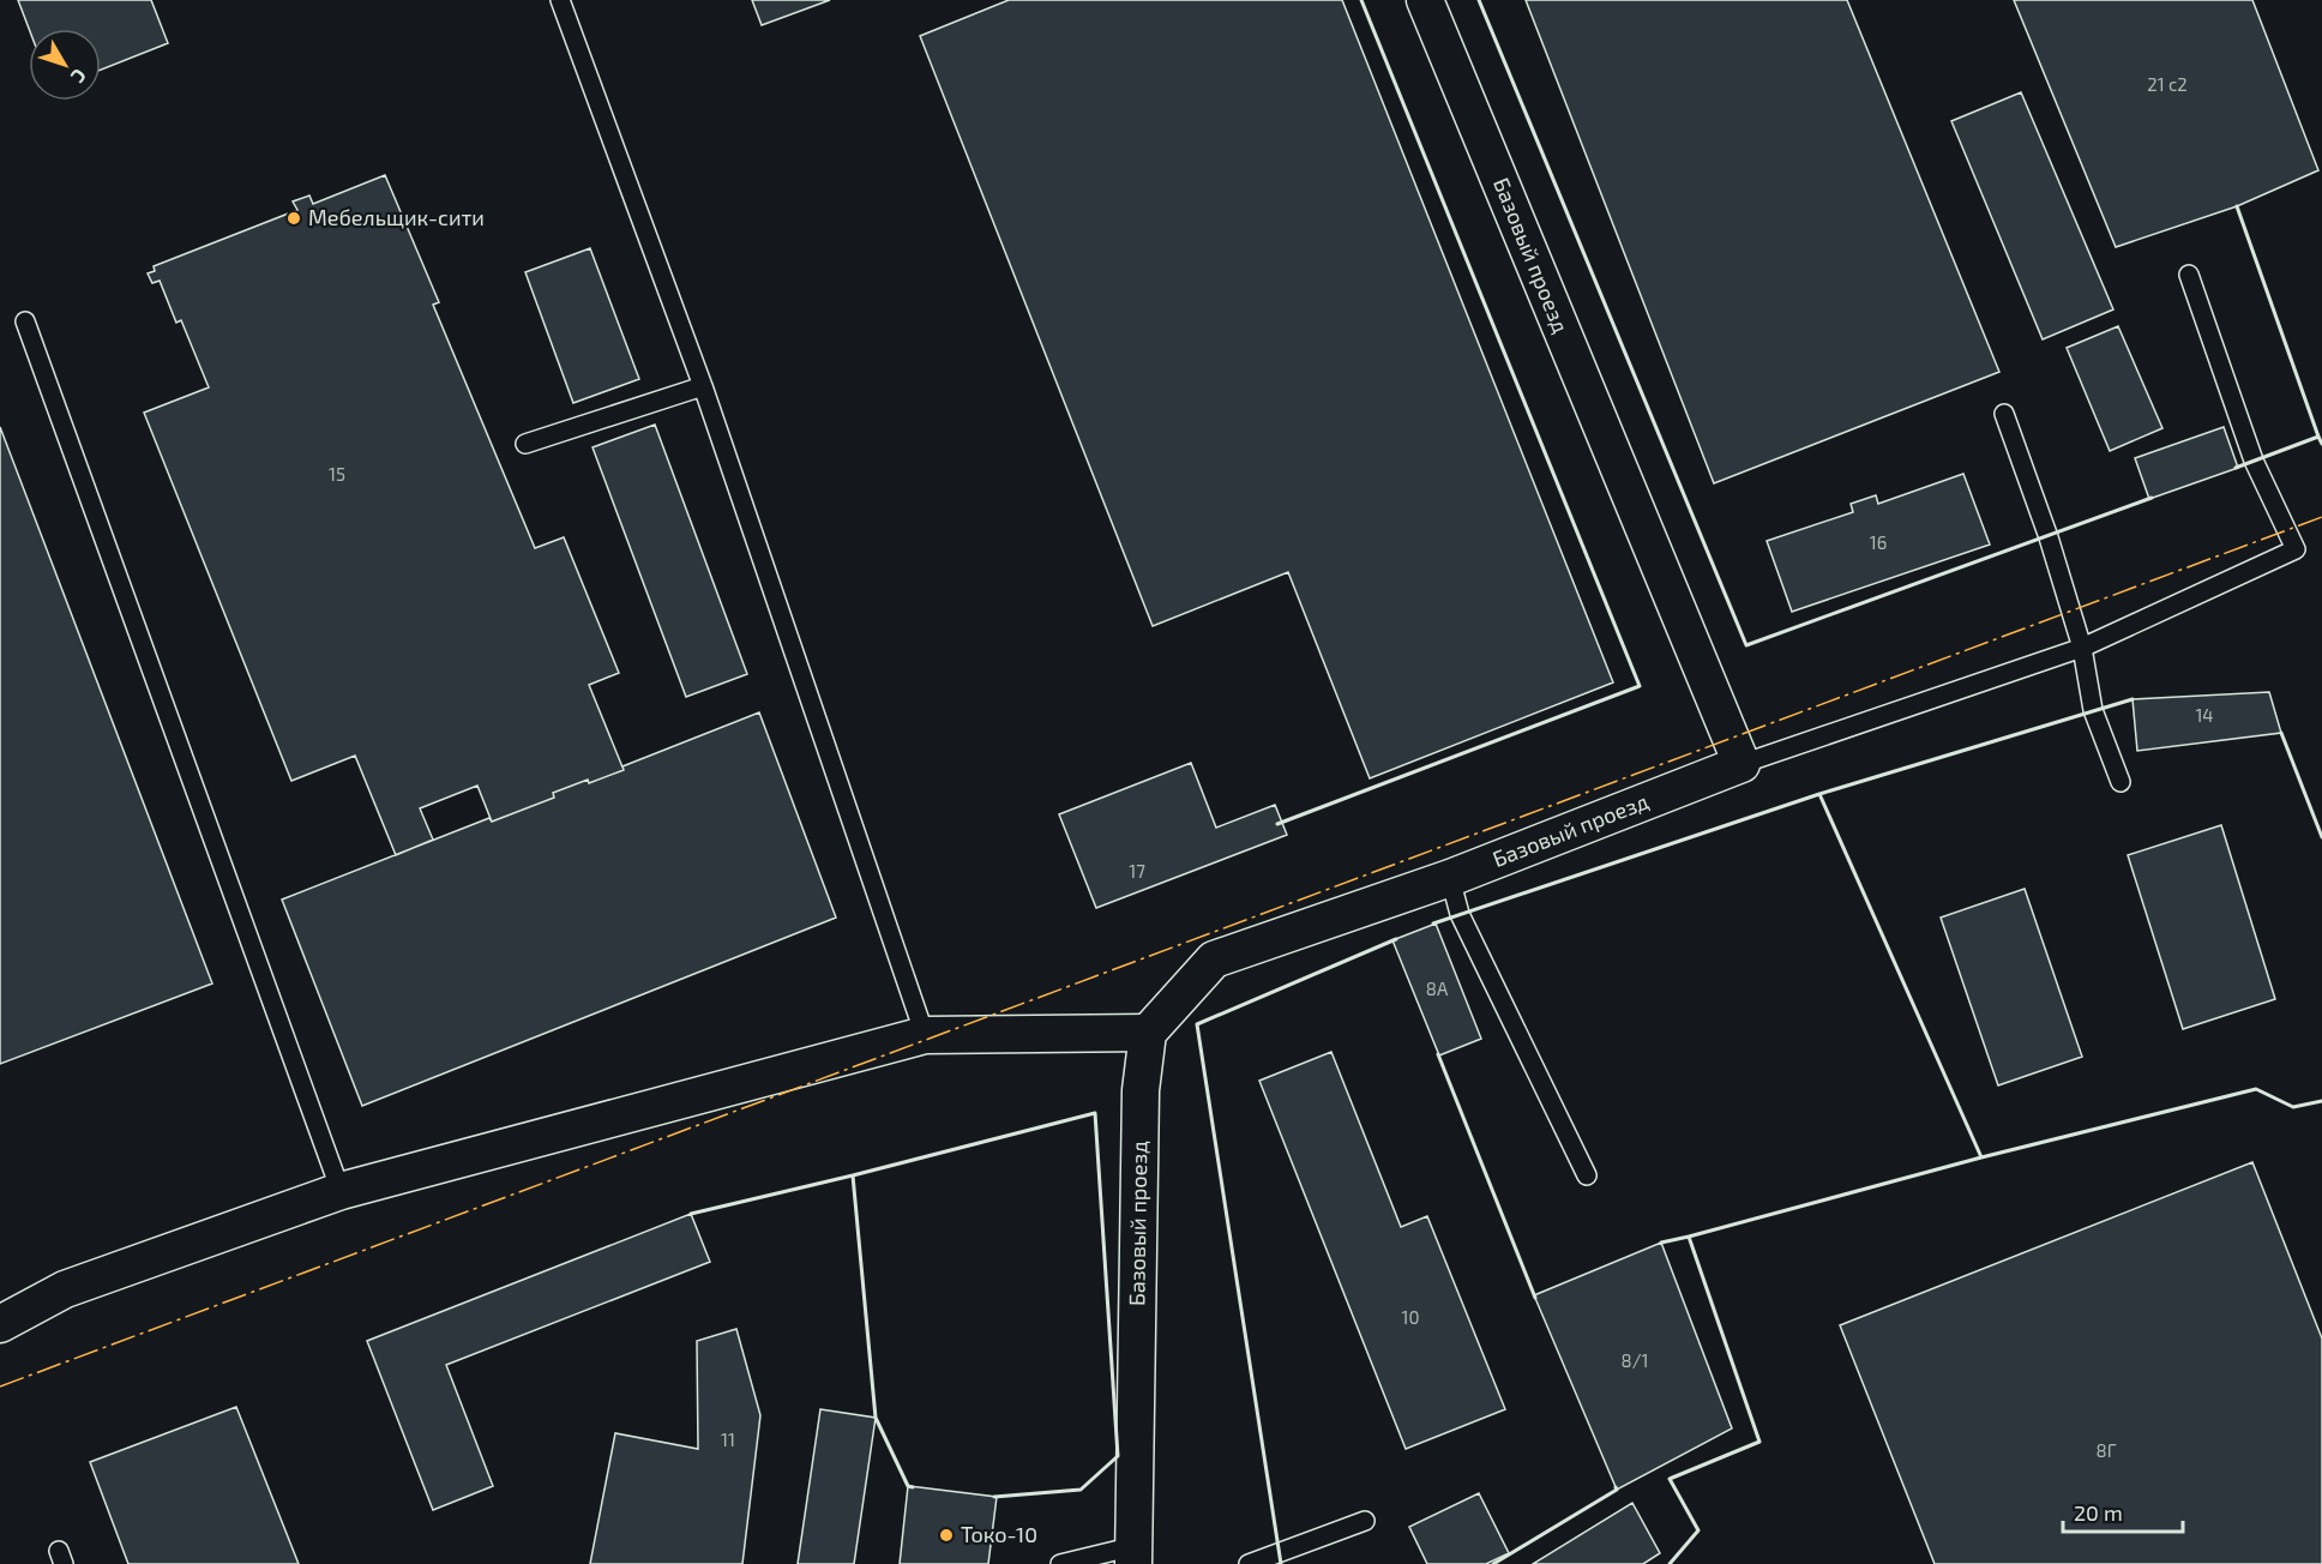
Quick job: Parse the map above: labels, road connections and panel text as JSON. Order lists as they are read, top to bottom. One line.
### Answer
{"streets":{"street":["Базовый проезд"]},"places":["Мебельщик-сити","Токо-10"],"house_numbers":["21 с2","15","16","14","17","8А","10","8/1","11","8Г"],"scale_bar":"20 m","north":"bottom right"}
